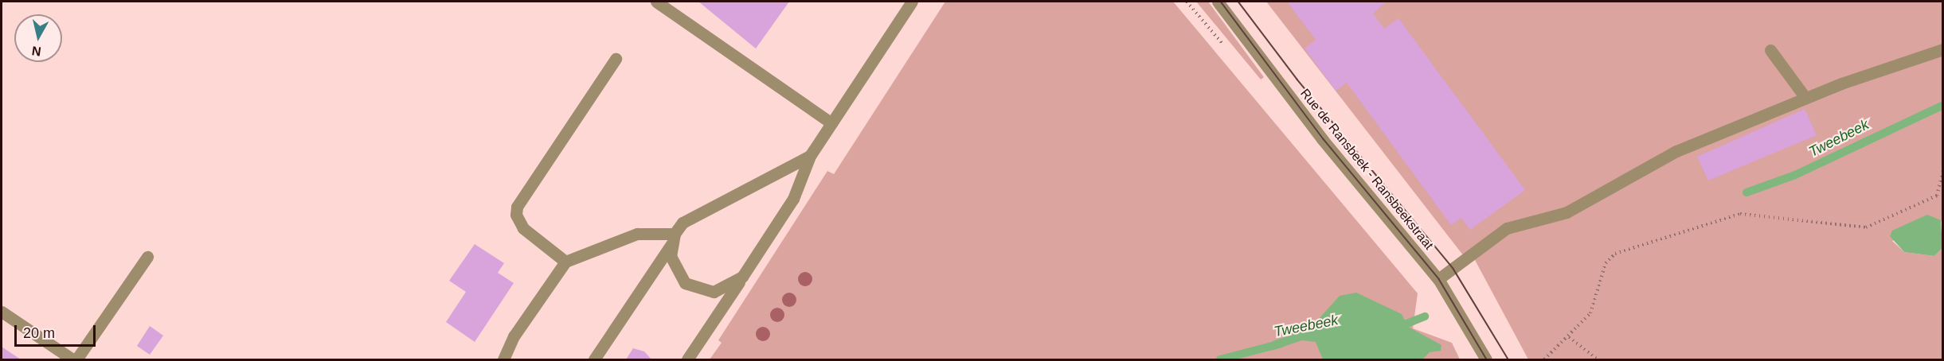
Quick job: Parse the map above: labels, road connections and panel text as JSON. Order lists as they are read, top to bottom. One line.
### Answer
{"streets":{"street":["Rue de Ransbeek - Ransbeekstraat"]},"water":["Tweebeek"],"scale_bar":"20 m","north":"bottom"}
